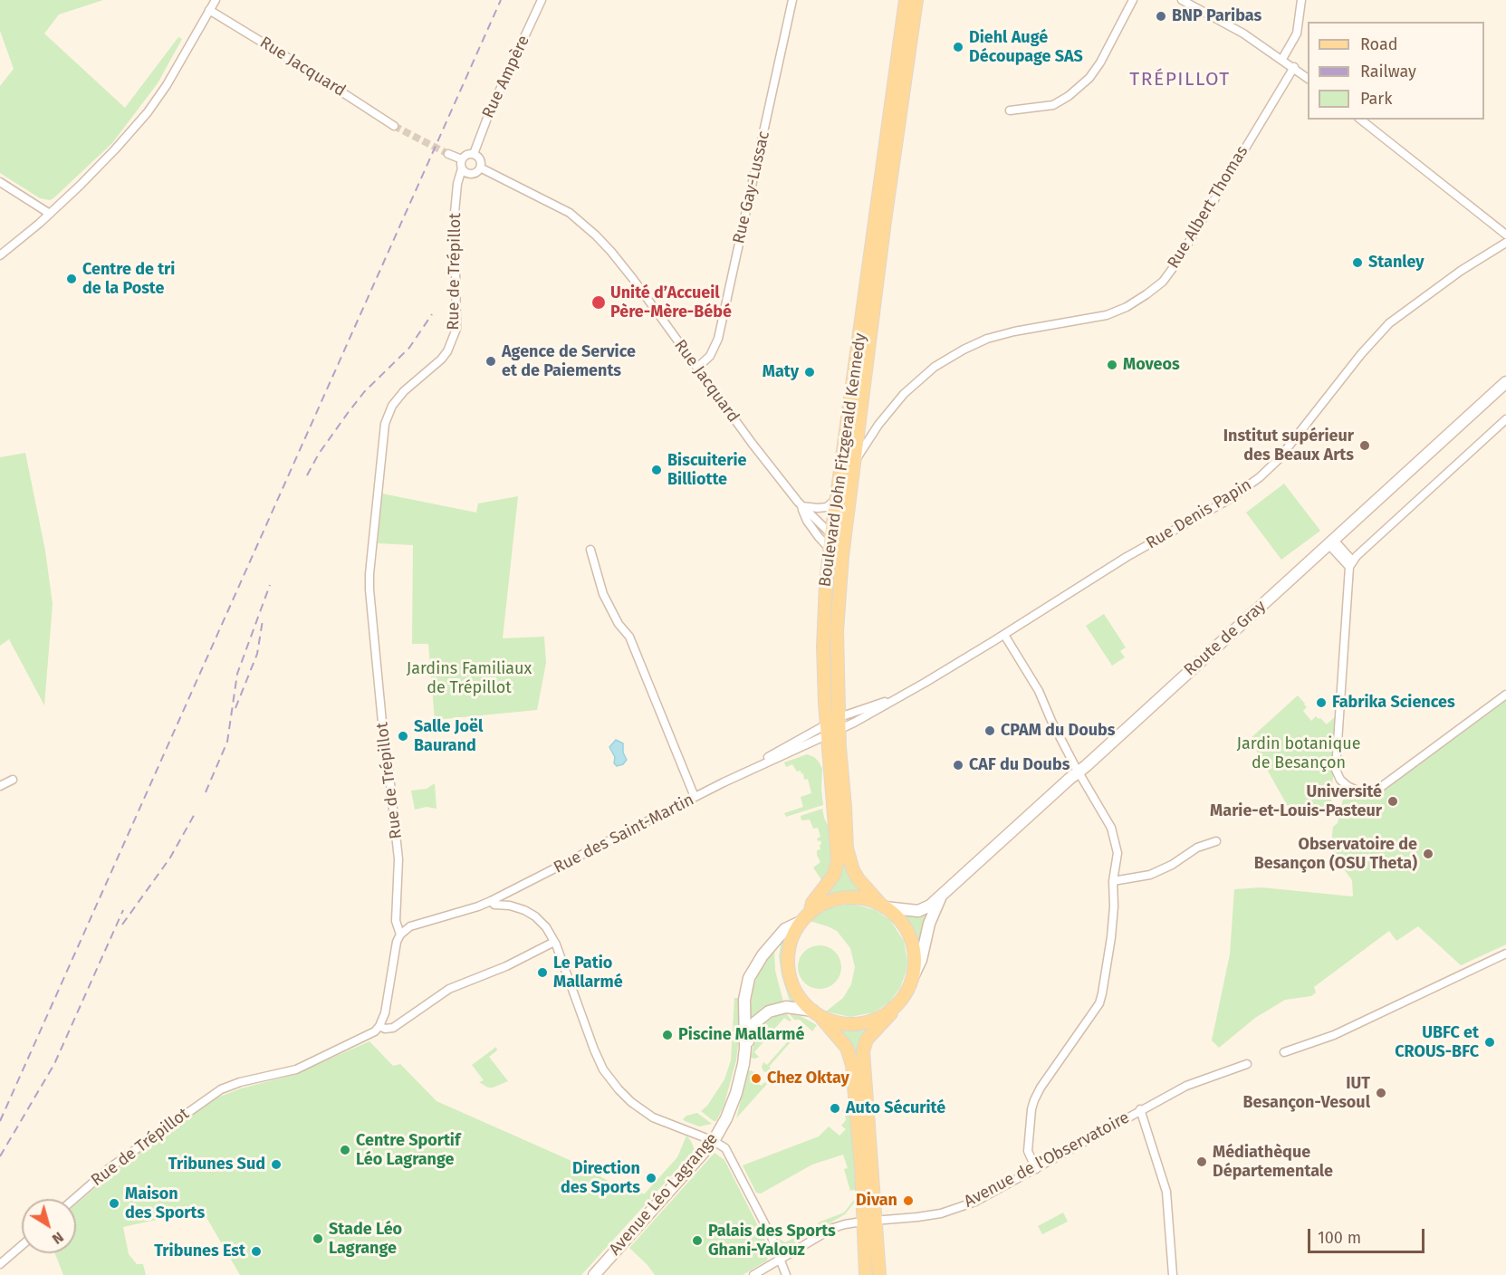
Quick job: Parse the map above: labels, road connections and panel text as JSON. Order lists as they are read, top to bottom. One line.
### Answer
{"streets":{"main road":["Boulevard John Fitzgerald Kennedy","Route de Gray","Avenue Léo Lagrange"],"street":["Rue Jacquard","Rue Ampère","Rue Gay-Lussac","Rue Albert Thomas","Rue de Trépillot","Rue Denis Papin","Rue des Saint-Martin","Avenue de l'Observatoire"]},"crossings":[["Rue Jacquard","Rue Ampère"],["Rue Jacquard","Rue Gay-Lussac"],["Rue Jacquard","Rue de Trépillot"],["Rue Jacquard","Boulevard John Fitzgerald Kennedy"],["Rue Ampère","Rue de Trépillot"],["Rue Albert Thomas","Boulevard John Fitzgerald Kennedy"],["Rue de Trépillot","Rue des Saint-Martin"],["Boulevard John Fitzgerald Kennedy","Rue Denis Papin"],["Boulevard John Fitzgerald Kennedy","Route de Gray"],["Boulevard John Fitzgerald Kennedy","Rue des Saint-Martin"],["Boulevard John Fitzgerald Kennedy","Avenue Léo Lagrange"],["Rue Denis Papin","Rue des Saint-Martin"],["Route de Gray","Avenue Léo Lagrange"]],"districts":["TRÉPILLOT"],"parks":["Jardins Familiaux de Trépillot","Jardin botanique de Besançon"],"places":["BNP Paribas","Diehl Augé Découpage SAS","Stanley","Centre de tri de la Poste","Unité d’Accueil Père-Mère-Bébé","Agence de Service et de Paiements","Moveos","Maty","Institut supérieur des Beaux Arts","Biscuiterie Billiotte","Fabrika Sciences","CPAM du Doubs","Salle Joël Baurand","CAF du Doubs","Université Marie-et-Louis-Pasteur","Observatoire de Besançon (OSU Theta)","Le Patio Mallarmé","Piscine Mallarmé","UBFC et CROUS-BFC","Chez Oktay","IUT Besançon-Vesoul","Auto Sécurité","Centre Sportif Léo Lagrange","Médiathèque Départementale","Tribunes Sud","Direction des Sports","Divan","Maison des Sports","Stade Léo Lagrange","Palais des Sports Ghani-Yalouz","Tribunes Est"],"legend":["Road","Railway","Park"],"scale_bar":"100 m","north":"bottom right"}
